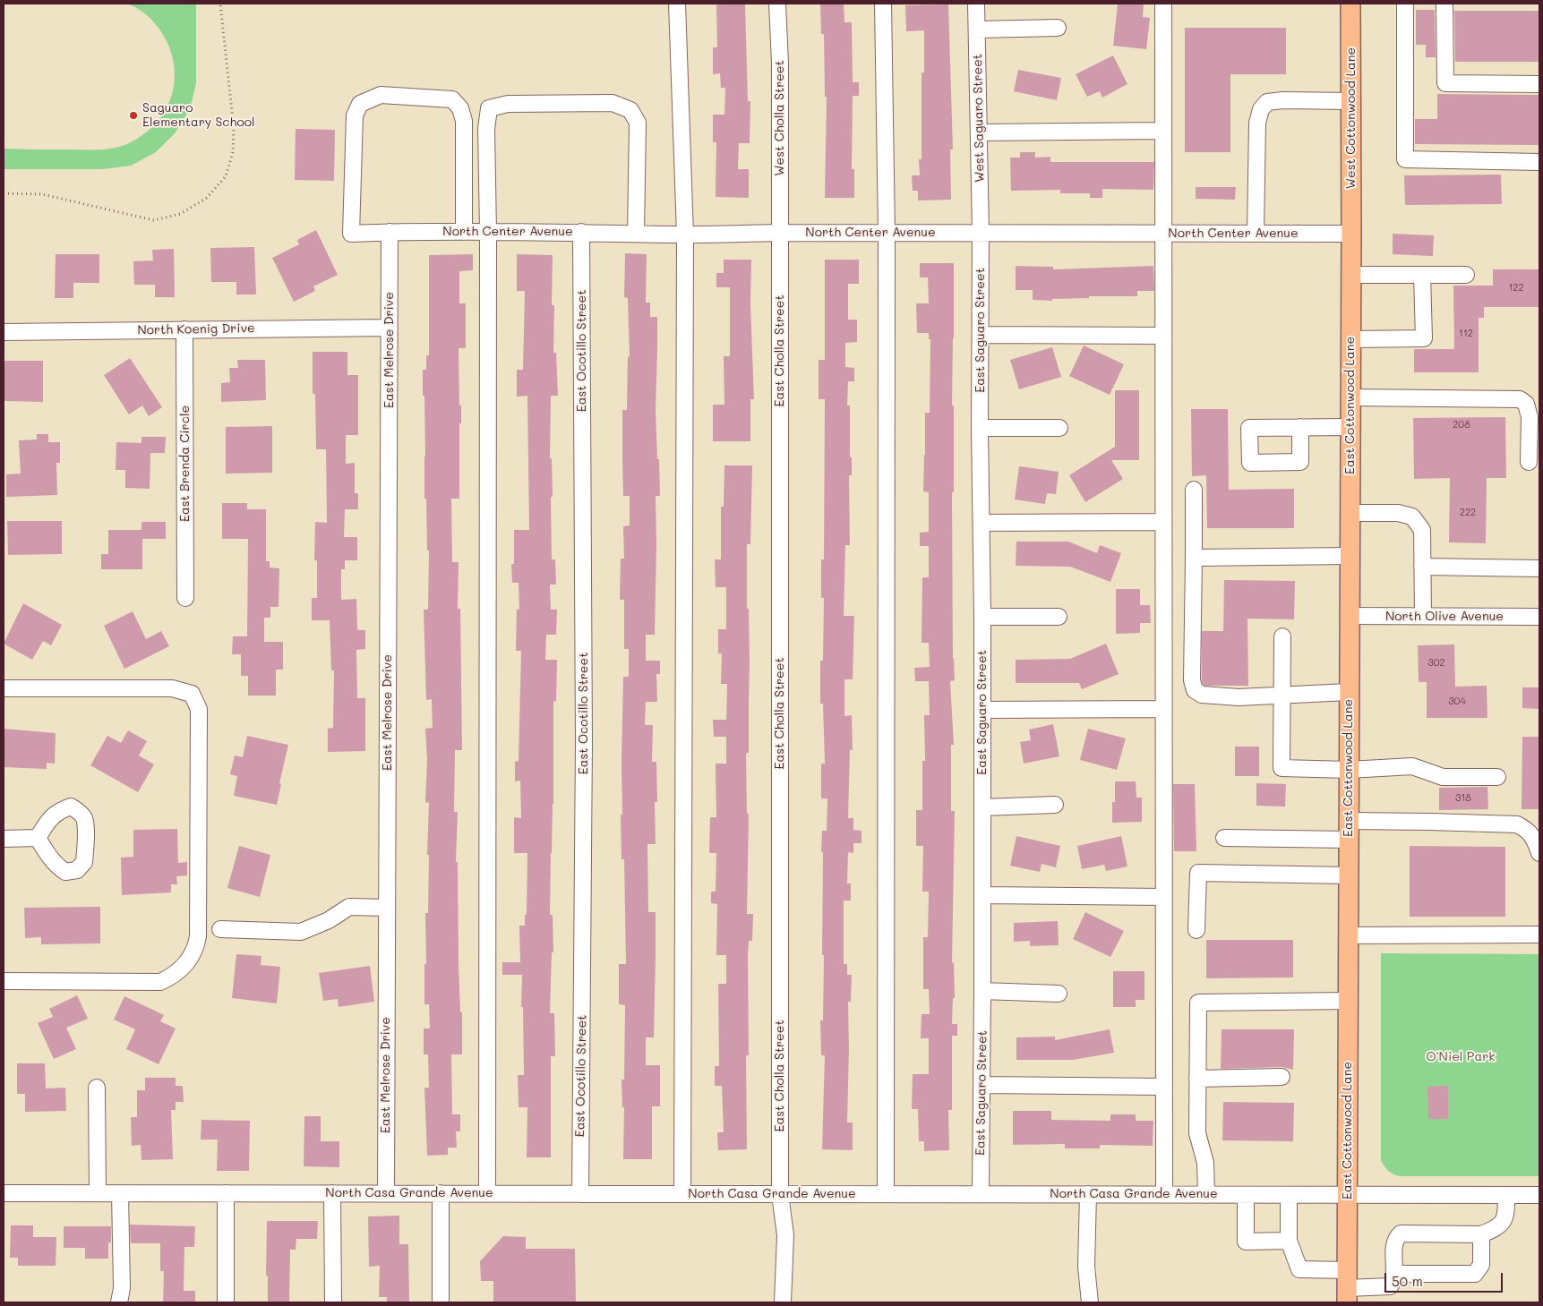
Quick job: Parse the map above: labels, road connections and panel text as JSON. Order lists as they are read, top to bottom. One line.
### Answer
{"streets":{"main road":["West Cottonwood Lane","East Cottonwood Lane"],"street":["West Cholla Street","West Saguaro Street","North Center Avenue","North Koenig Drive","East Saguaro Street","East Melrose Drive","East Ocotillo Street","East Cholla Street","East Brenda Circle","North Olive Avenue","North Casa Grande Avenue"]},"crossings":[["West Cholla Street","North Center Avenue"],["West Cholla Street","East Cholla Street"],["West Saguaro Street","North Center Avenue"],["West Saguaro Street","East Saguaro Street"],["West Cottonwood Lane","North Center Avenue"],["West Cottonwood Lane","East Cottonwood Lane"],["North Center Avenue","East Saguaro Street"],["North Center Avenue","East Melrose Drive"],["North Center Avenue","East Ocotillo Street"],["North Center Avenue","East Cholla Street"],["North Center Avenue","East Cottonwood Lane"],["North Koenig Drive","East Melrose Drive"],["North Koenig Drive","East Brenda Circle"],["East Saguaro Street","North Casa Grande Avenue"],["East Melrose Drive","North Casa Grande Avenue"],["East Ocotillo Street","North Casa Grande Avenue"],["East Cholla Street","North Casa Grande Avenue"],["East Cottonwood Lane","North Olive Avenue"],["East Cottonwood Lane","North Casa Grande Avenue"]],"parks":["O'Niel Park"],"places":["Saguaro Elementary School"],"house_numbers":["122","112","208","222","302","304","318"],"scale_bar":"50 m"}
